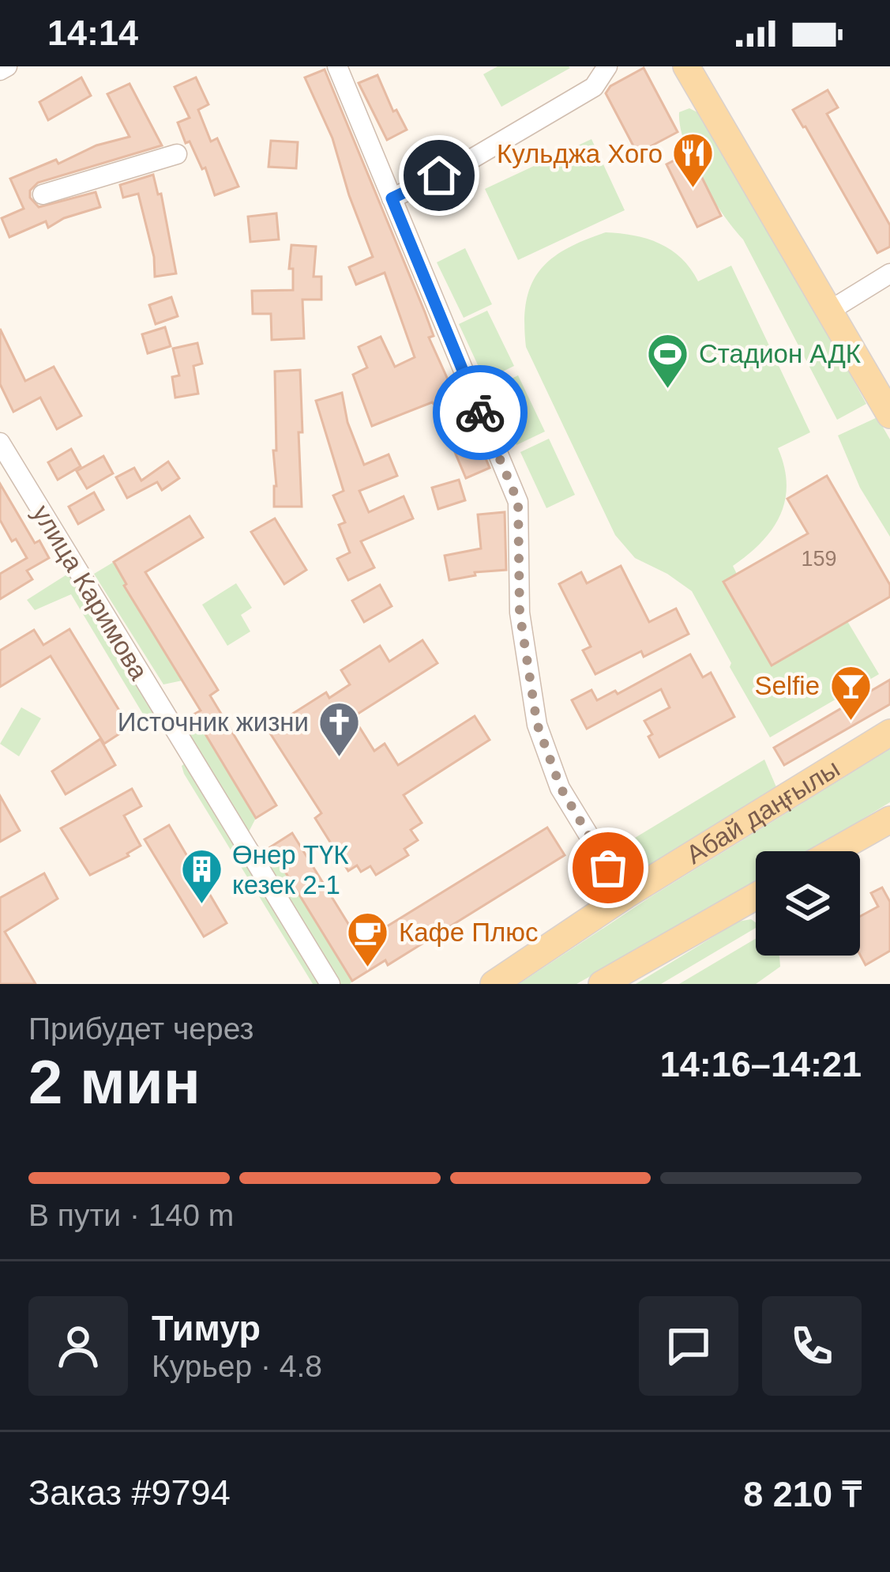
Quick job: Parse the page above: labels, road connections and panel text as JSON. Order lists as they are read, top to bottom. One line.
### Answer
{"streets":{"main road":["Абай даңғылы"],"street":["улица Каримова"]},"places":{"restaurant":["Кульджа Хого"],"sports":["Стадион АДК"],"bar":["Selfie"],"church":["Источник жизни"],"building":["Өнер ТҮК кезек 2-1"],"cafe":["Кафе Плюс"]},"house_numbers":["159"],"page":{"status":"14:14","heading":["2 мин","Прибудет через","14:16–14:21"],"panel":["Тимур","Курьер · 4.8","Заказ #9794","8 210 ₸"],"bar":"В пути · 140 m"}}
